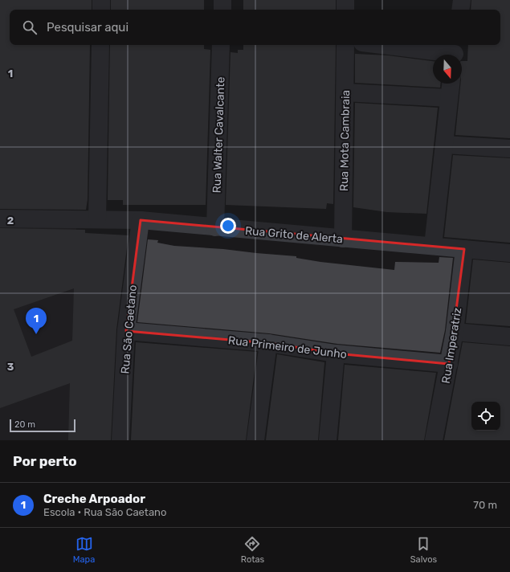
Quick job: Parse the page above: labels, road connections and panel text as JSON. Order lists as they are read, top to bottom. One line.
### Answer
{"streets":{"street":["Rua Walter Cavalcante","Rua Mota Cambraia","Rua Grito de Alerta","Rua São Caetano","Rua Imperatriz","Rua Primeiro de Junho"]},"crossings":[["Rua Walter Cavalcante","Rua Grito de Alerta"],["Rua Mota Cambraia","Rua Grito de Alerta"],["Rua Grito de Alerta","Rua São Caetano"],["Rua Grito de Alerta","Rua Imperatriz"],["Rua São Caetano","Rua Primeiro de Junho"],["Rua Imperatriz","Rua Primeiro de Junho"]],"scale_bar":"20 m","north":"bottom","page":{"search":"Pesquisar aqui","pins":"1","scale":"20 m","heading":"Por perto","list":[{"mark":"1","name":"Creche Arpoador","note":"Escola · Rua São Caetano","value":"70 m"}],"nav":["Mapa","Rotas","Salvos"]},"grid":{"rows":["1","2","3"]}}
